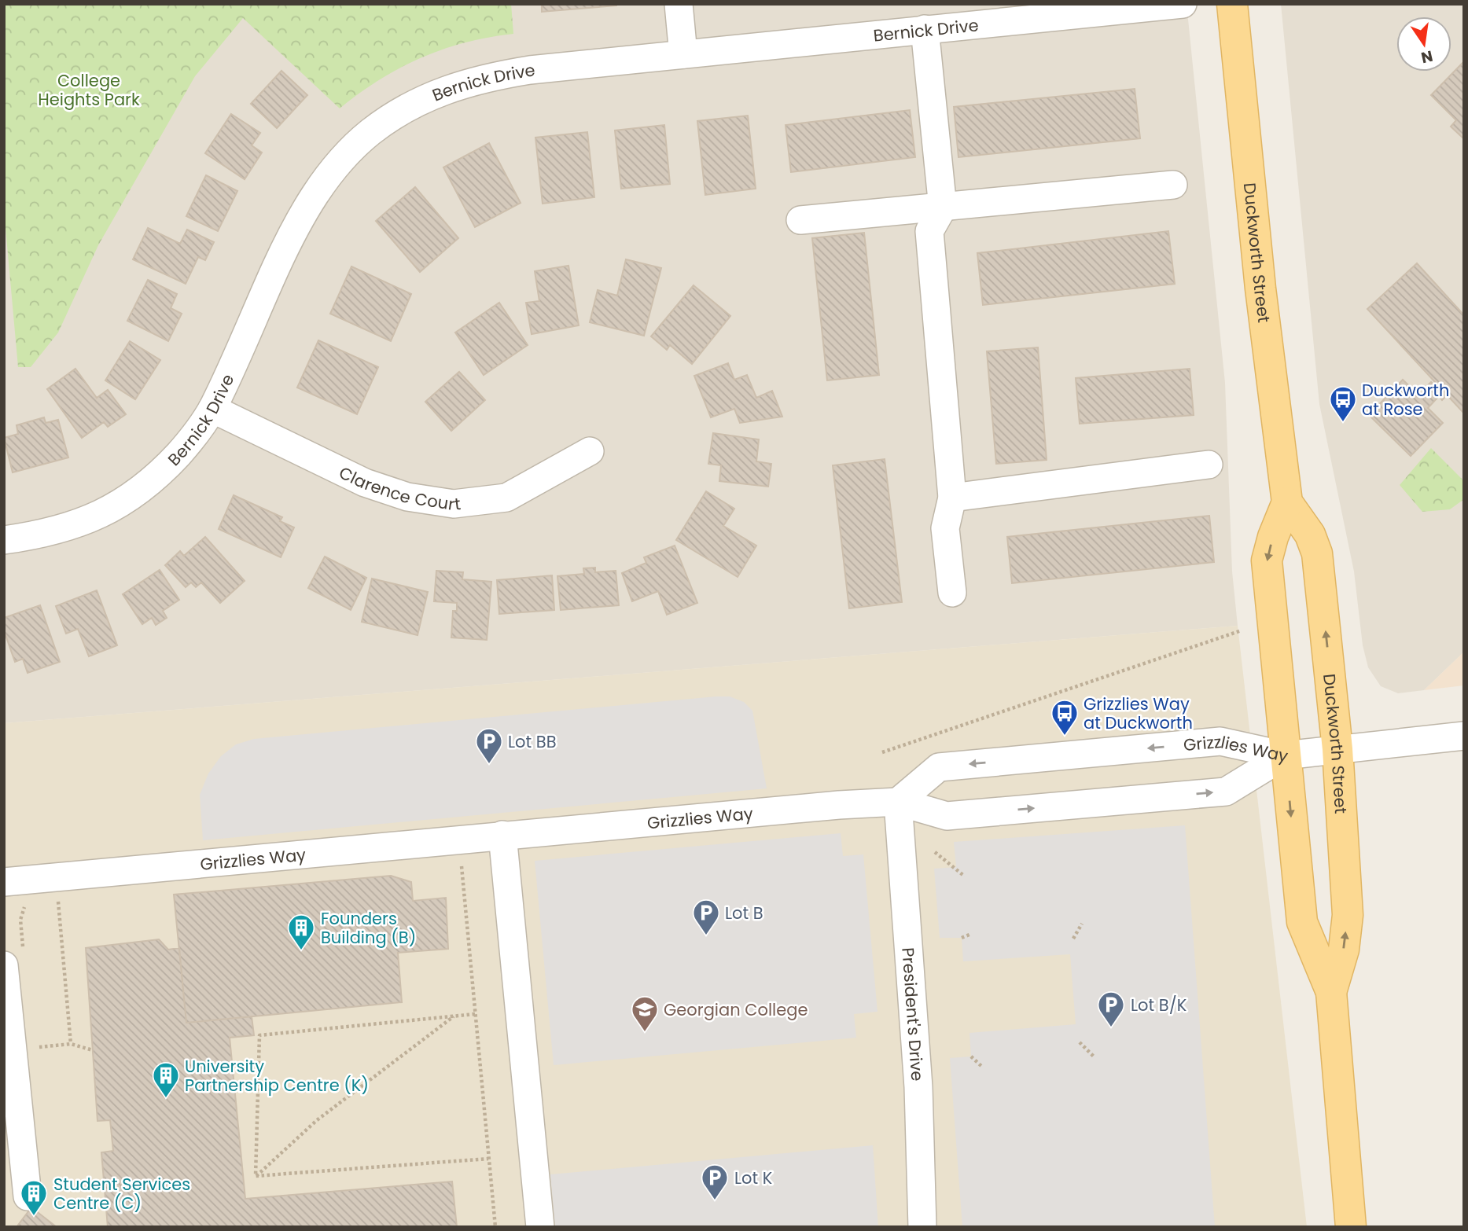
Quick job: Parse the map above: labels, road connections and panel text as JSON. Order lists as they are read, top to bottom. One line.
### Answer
{"streets":{"main road":["Duckworth Street"],"street":["Bernick Drive","Clarence Court","Grizzlies Way","President's Drive"]},"crossings":[["Bernick Drive","Clarence Court"],["Duckworth Street","Grizzlies Way"],["Grizzlies Way","President's Drive"]],"parks":["College Heights Park"],"places":{"bus stop":["Duckworth at Rose","Grizzlies Way at Duckworth"],"parking":["Lot BB","Lot B","Lot B/K","Lot K"],"building":["Founders Building (B)","University Partnership Centre (K)","Student Services Centre (C)"],"school or university":["Georgian College"]},"north":"bottom"}
